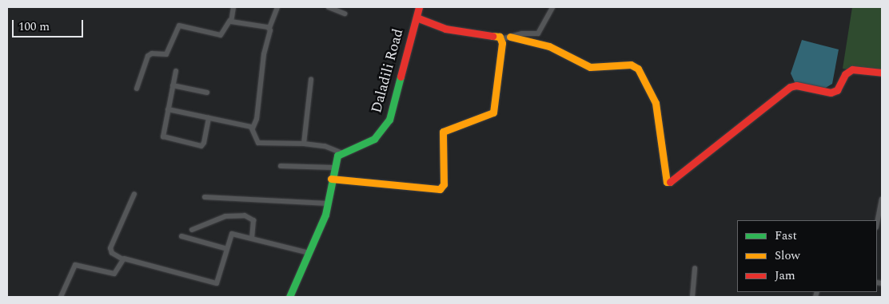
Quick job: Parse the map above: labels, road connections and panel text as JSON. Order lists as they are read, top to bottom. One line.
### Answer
{"streets":{"street":["Daladili Road"]},"legend":["Fast","Slow","Jam"],"scale_bar":"100 m"}
